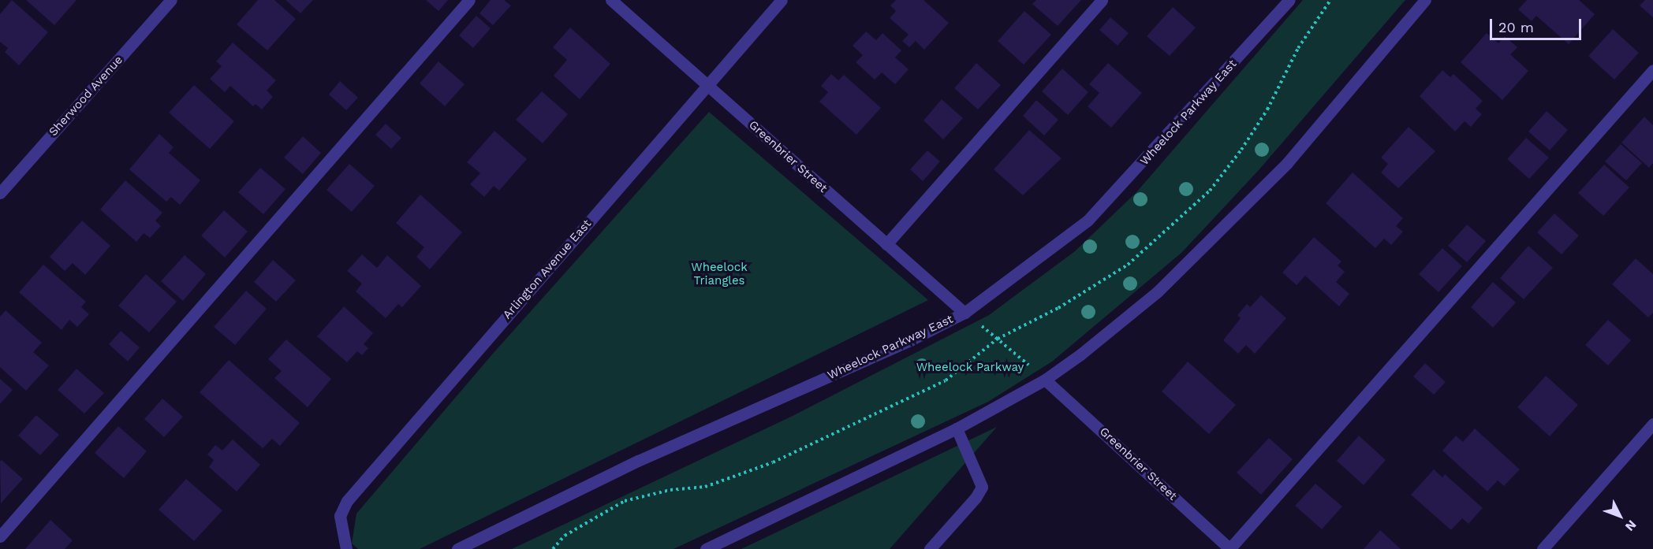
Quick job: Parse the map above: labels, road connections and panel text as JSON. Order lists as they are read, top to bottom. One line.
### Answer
{"streets":{"street":["Sherwood Avenue","Wheelock Parkway East","Greenbrier Street","Arlington Avenue East"]},"crossings":[["Wheelock Parkway East","Greenbrier Street"],["Greenbrier Street","Arlington Avenue East"]],"parks":["Wheelock Triangles","Wheelock Parkway"],"scale_bar":"20 m","north":"bottom right"}
